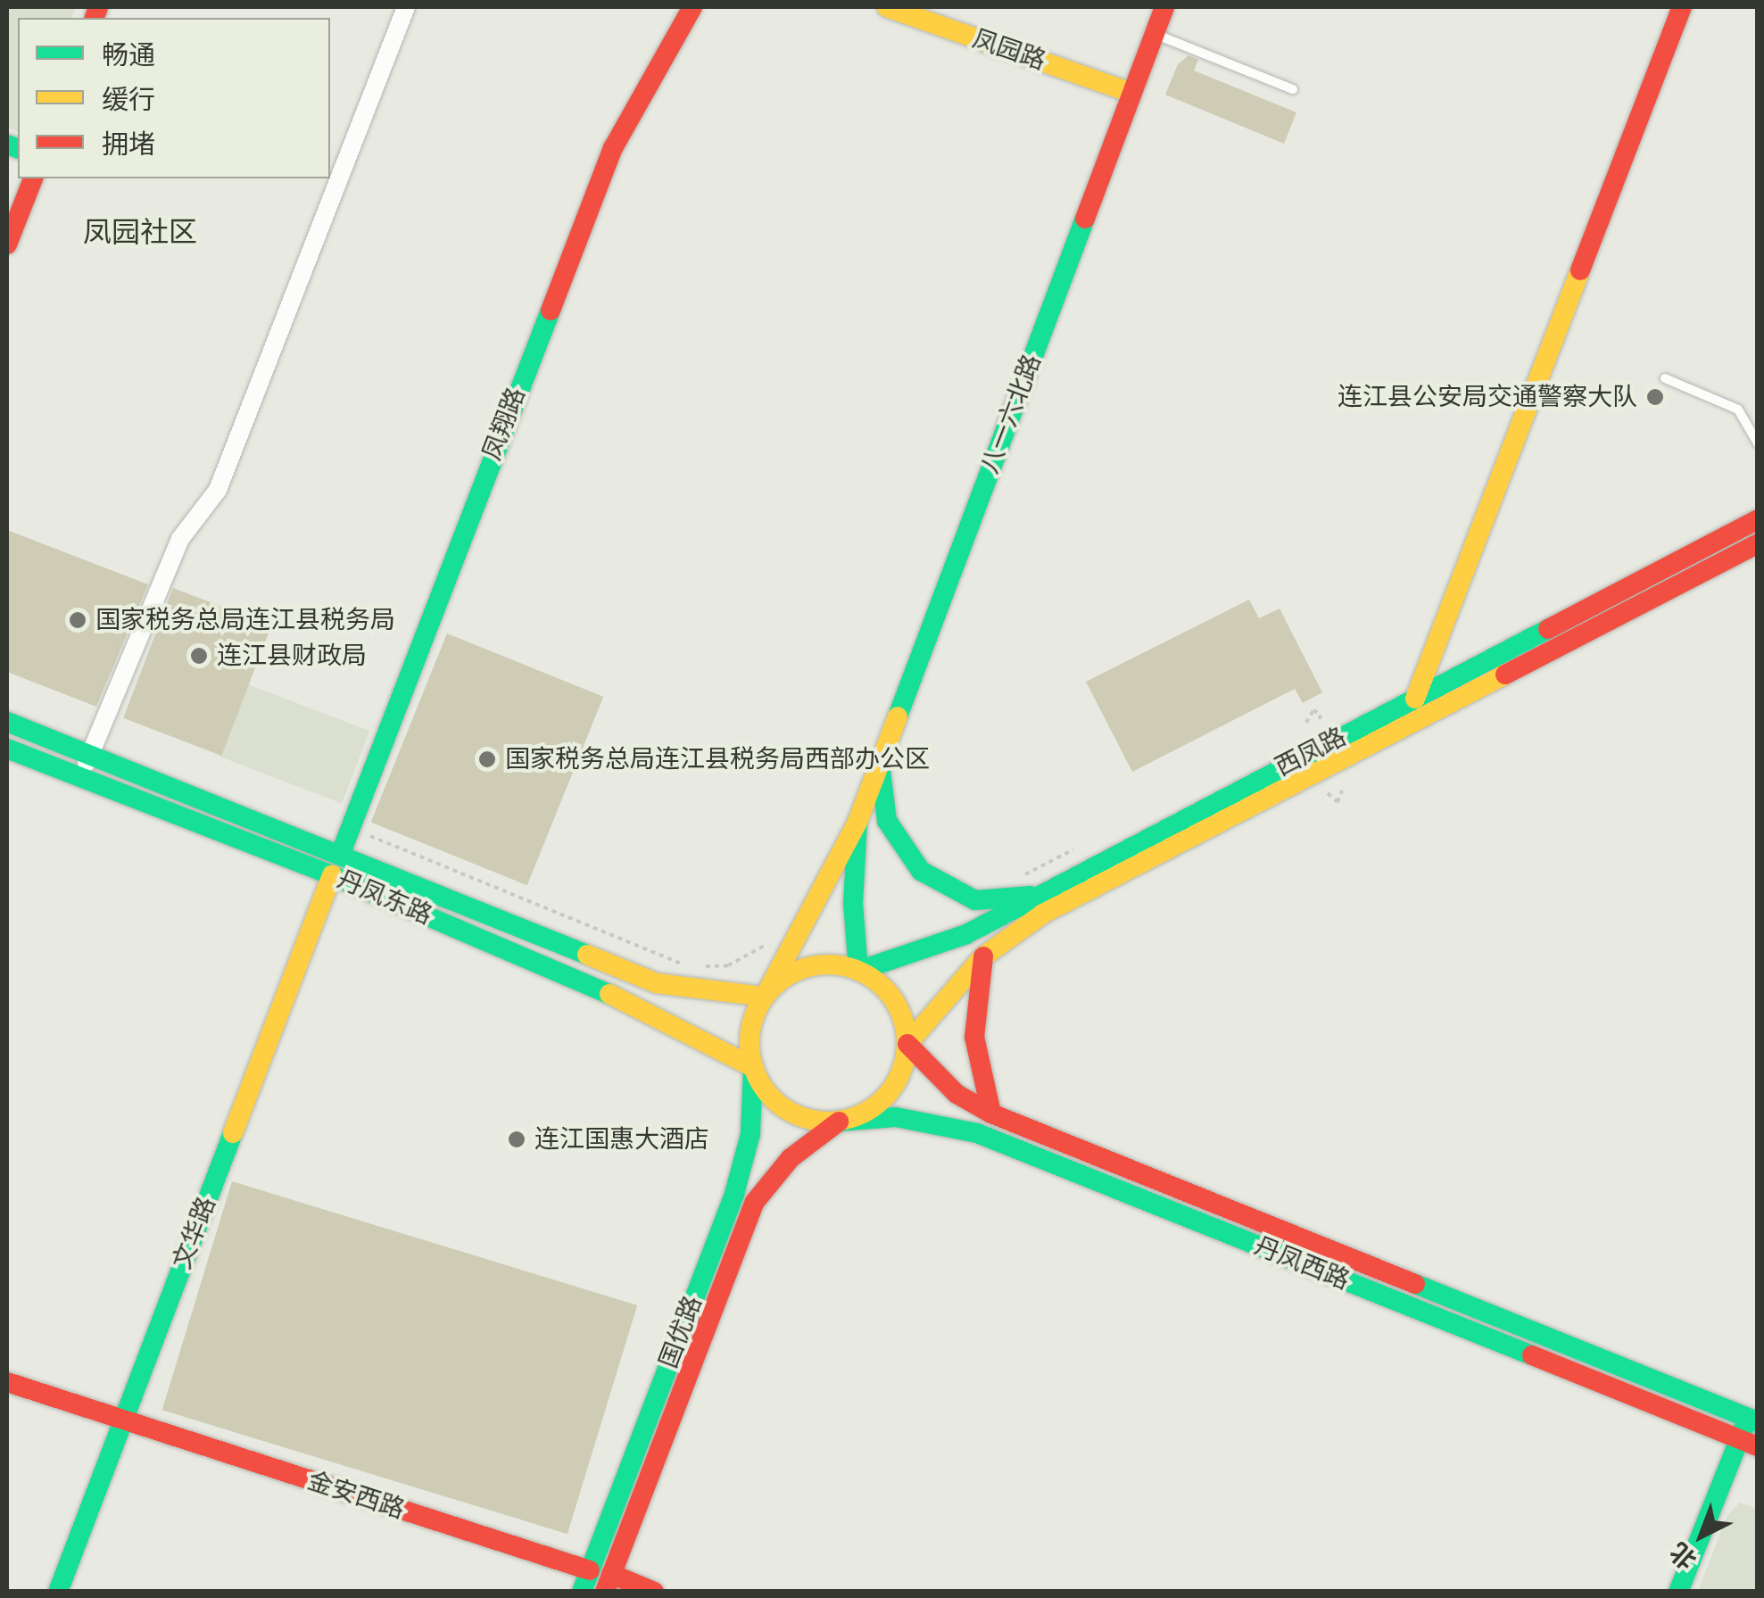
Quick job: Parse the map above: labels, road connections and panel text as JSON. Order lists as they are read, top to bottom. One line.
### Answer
{"streets":{"main road":["凤园路","八一六北路","凤翔路","西凤路","丹凤东路","文华路","丹凤西路","国优路","金安西路"]},"crossings":[["凤园路","八一六北路"],["八一六北路","西凤路"],["八一六北路","丹凤东路"],["八一六北路","丹凤西路"],["八一六北路","国优路"],["凤翔路","丹凤东路"],["西凤路","丹凤东路"],["西凤路","丹凤西路"],["西凤路","国优路"],["丹凤东路","文华路"],["丹凤东路","丹凤西路"],["丹凤东路","国优路"],["文华路","金安西路"],["丹凤西路","国优路"],["国优路","金安西路"]],"districts":["凤园社区"],"places":["连江县公安局交通警察大队","国家税务总局连江县税务局","连江县财政局","国家税务总局连江县税务局西部办公区","连江国惠大酒店"],"legend":["畅通","缓行","拥堵"],"north":"bottom left"}
